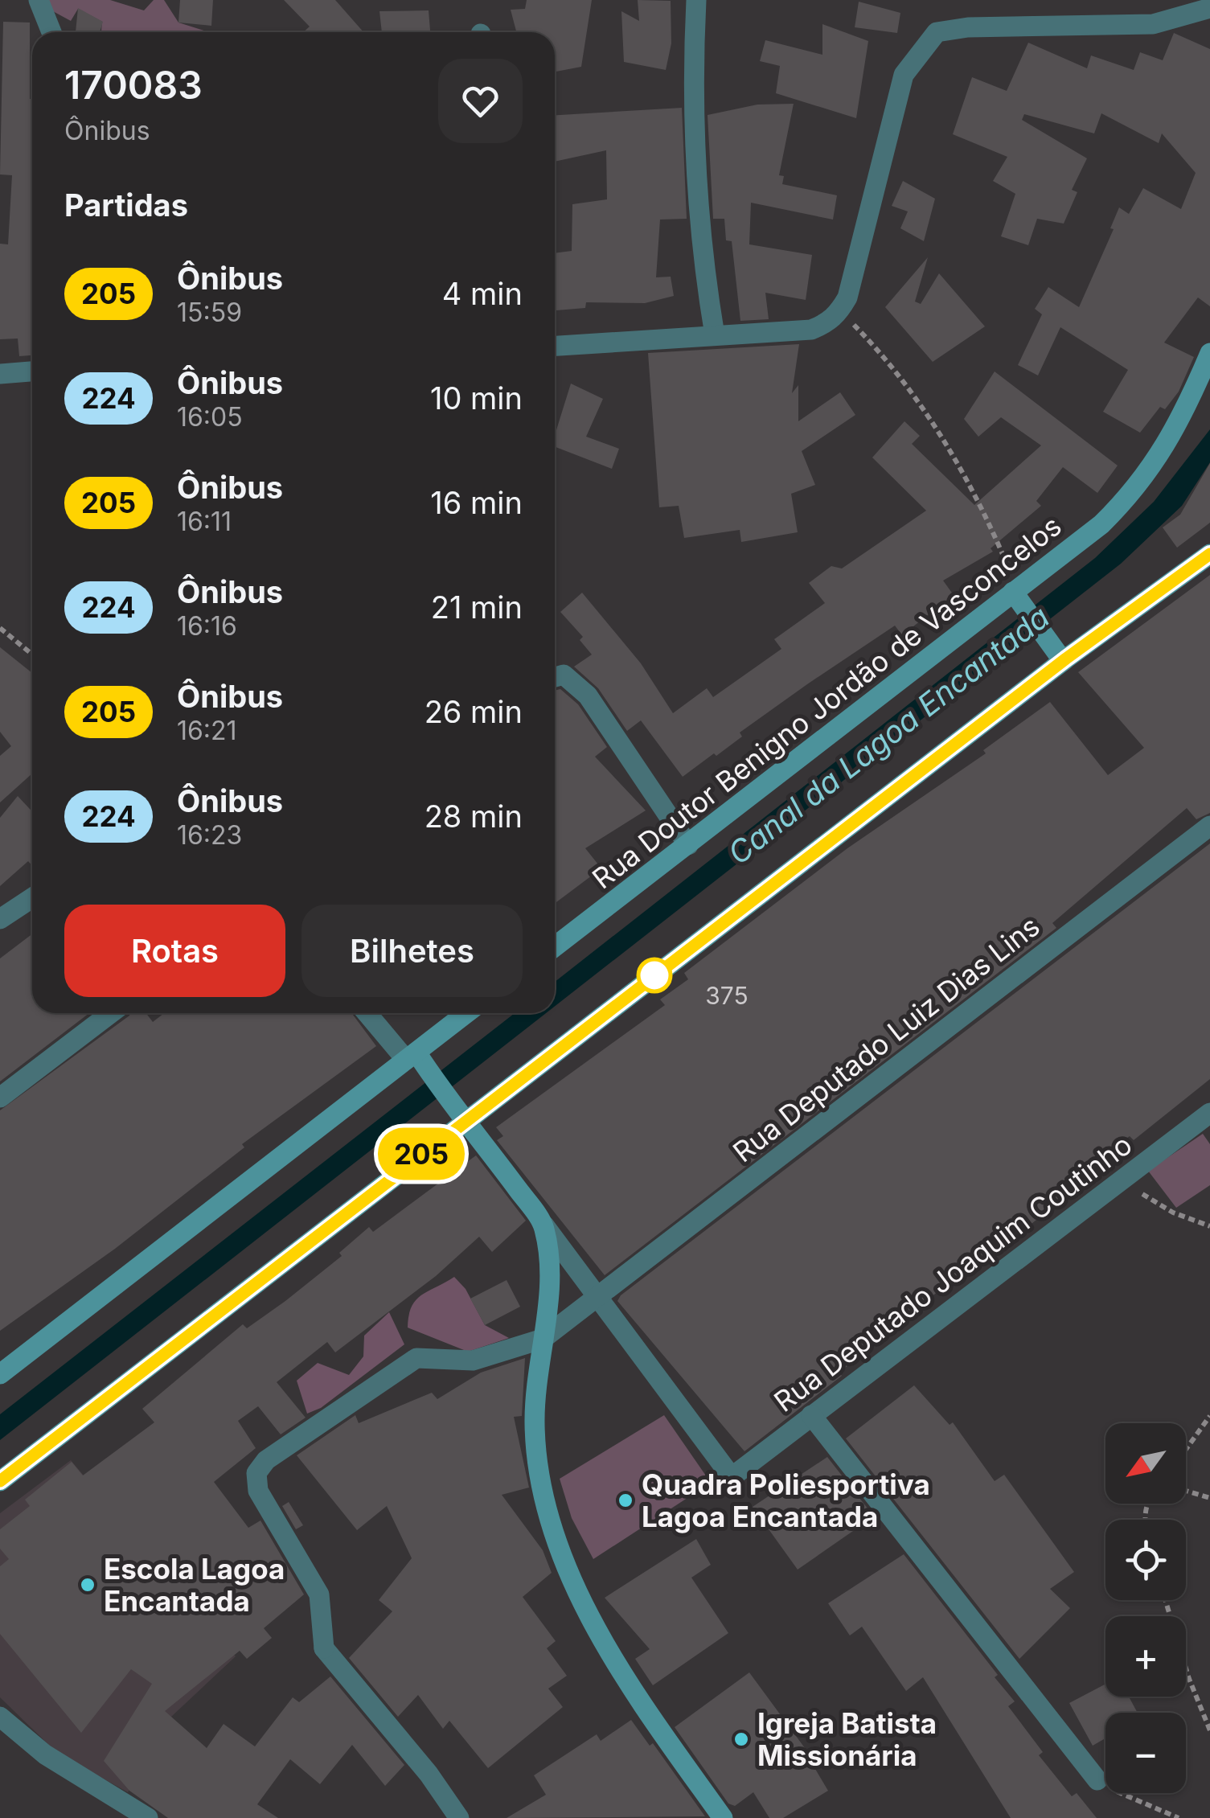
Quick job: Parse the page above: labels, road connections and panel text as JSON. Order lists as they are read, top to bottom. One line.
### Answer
{"streets":{"main road":["Rua Doutor Benigno Jordão de Vasconcelos"],"street":["Rua Deputado Luiz Dias Lins","Rua Deputado Joaquim Coutinho"]},"crossings":[["Rua Deputado Luiz Dias Lins","Rua Deputado Joaquim Coutinho"]],"water":["Canal da Lagoa Encantada"],"places":["Quadra Poliesportiva Lagoa Encantada","Escola Lagoa Encantada","Igreja Batista Missionária"],"lines":["bus line 205"],"house_numbers":["375"],"north":"bottom left","page":{"on_map":"205","heading":[["170083","Ônibus"],"Partidas"],"list":[{"mark":"205","name":"Ônibus","note":"15:59","value":"4 min"},{"mark":"224","name":"Ônibus","note":"16:05","value":"10 min"},{"mark":"205","name":"Ônibus","note":"16:11","value":"16 min"},{"mark":"224","name":"Ônibus","note":"16:16","value":"21 min"},{"mark":"205","name":"Ônibus","note":"16:21","value":"26 min"},{"mark":"224","name":"Ônibus","note":"16:23","value":"28 min"}],"buttons":["Rotas","Bilhetes"],"map_buttons":["+","−"]}}
